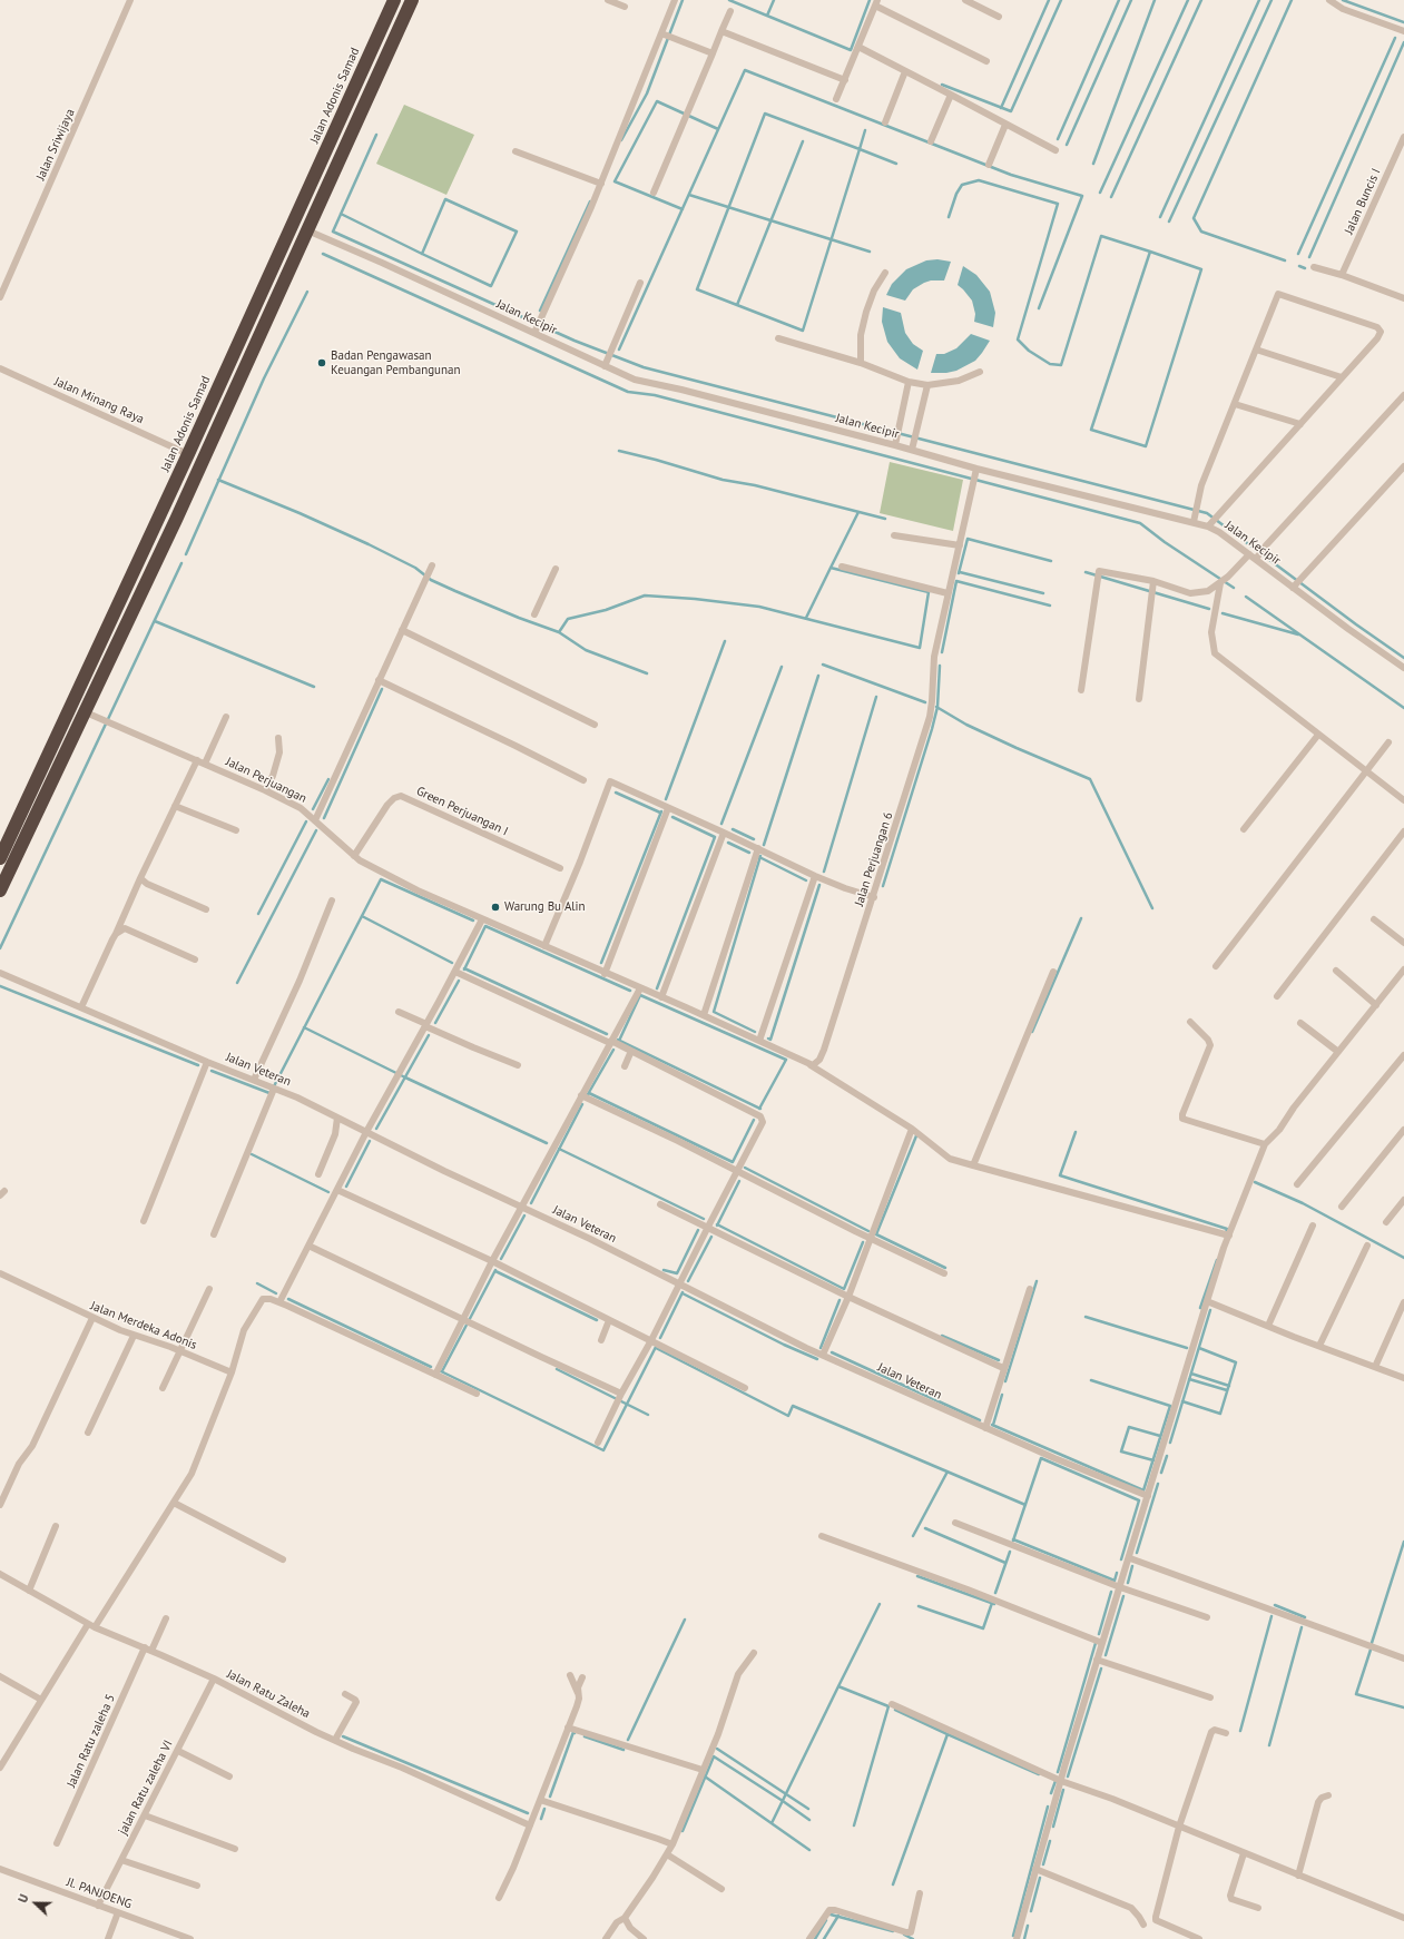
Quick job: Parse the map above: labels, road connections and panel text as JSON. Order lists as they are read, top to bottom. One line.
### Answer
{"streets":{"highway":["Jalan Adonis Samad"],"street":["Jalan Sriwijaya","Jalan Buncis I","Jalan Kecipir","Jalan Minang Raya","Jalan Perjuangan","Green Perjuangan I","Jalan Perjuangan 6","Jalan Veteran","Jalan Merdeka Adonis","Jalan Ratu Zaleha","Jalan Ratu zaleha 5","jalan Ratu zaleha VI","Jl. PANJOENG"]},"crossings":[["Jalan Adonis Samad","Jalan Minang Raya"],["Jalan Kecipir","Jalan Perjuangan 6"],["Jalan Perjuangan","Green Perjuangan I"],["Jalan Perjuangan","Jalan Perjuangan 6"],["Jalan Ratu Zaleha","Jalan Ratu zaleha 5"],["Jalan Ratu Zaleha","jalan Ratu zaleha VI"],["jalan Ratu zaleha VI","Jl. PANJOENG"]],"places":["Badan Pengawasan Keuangan Pembangunan","Warung Bu Alin"],"north":"left"}
